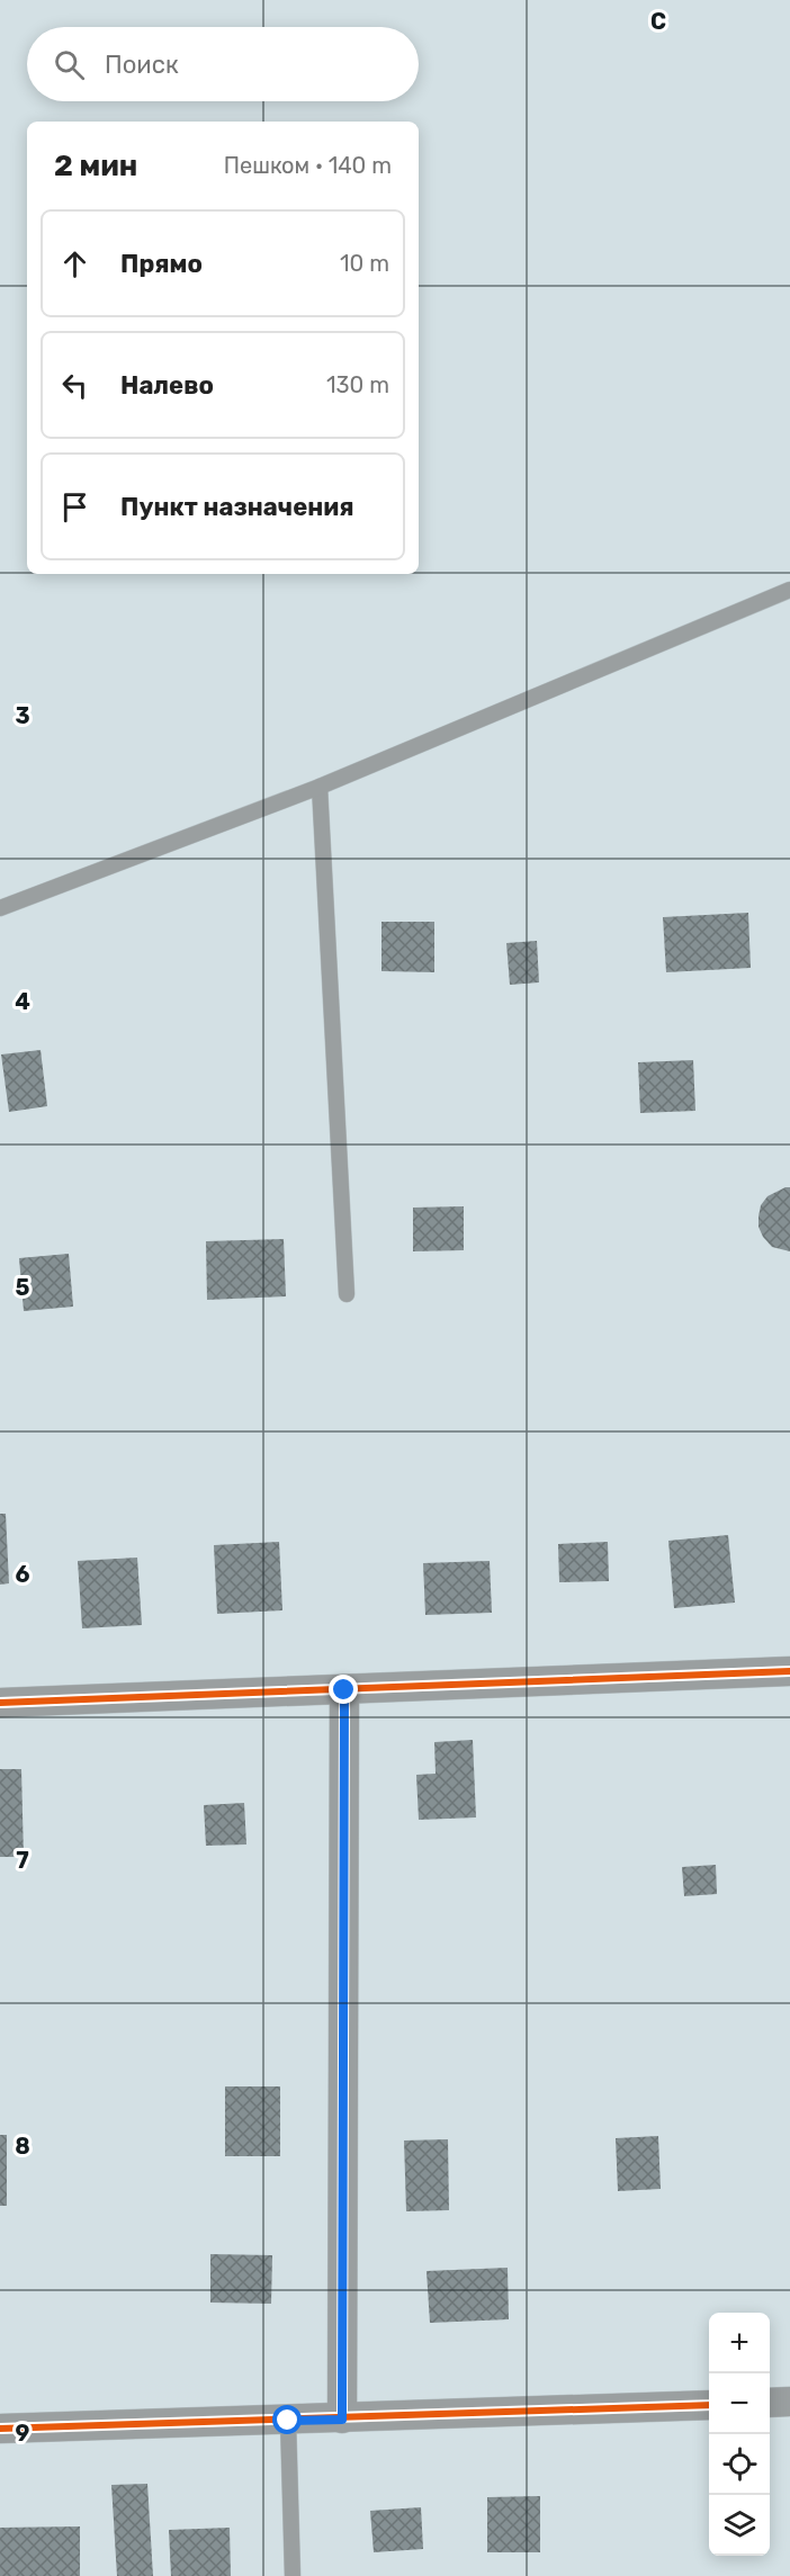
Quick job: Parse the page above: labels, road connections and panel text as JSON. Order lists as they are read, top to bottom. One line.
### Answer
{"page":{"search":"Поиск","heading":["2 мин","Пешком · 140 m"],"list":[["Прямо","10 m"],["Налево","130 m"],"Пункт назначения"],"map_buttons":["+","−"]},"grid":{"columns":["C"],"rows":["3","4","5","6","7","8","9"]}}
